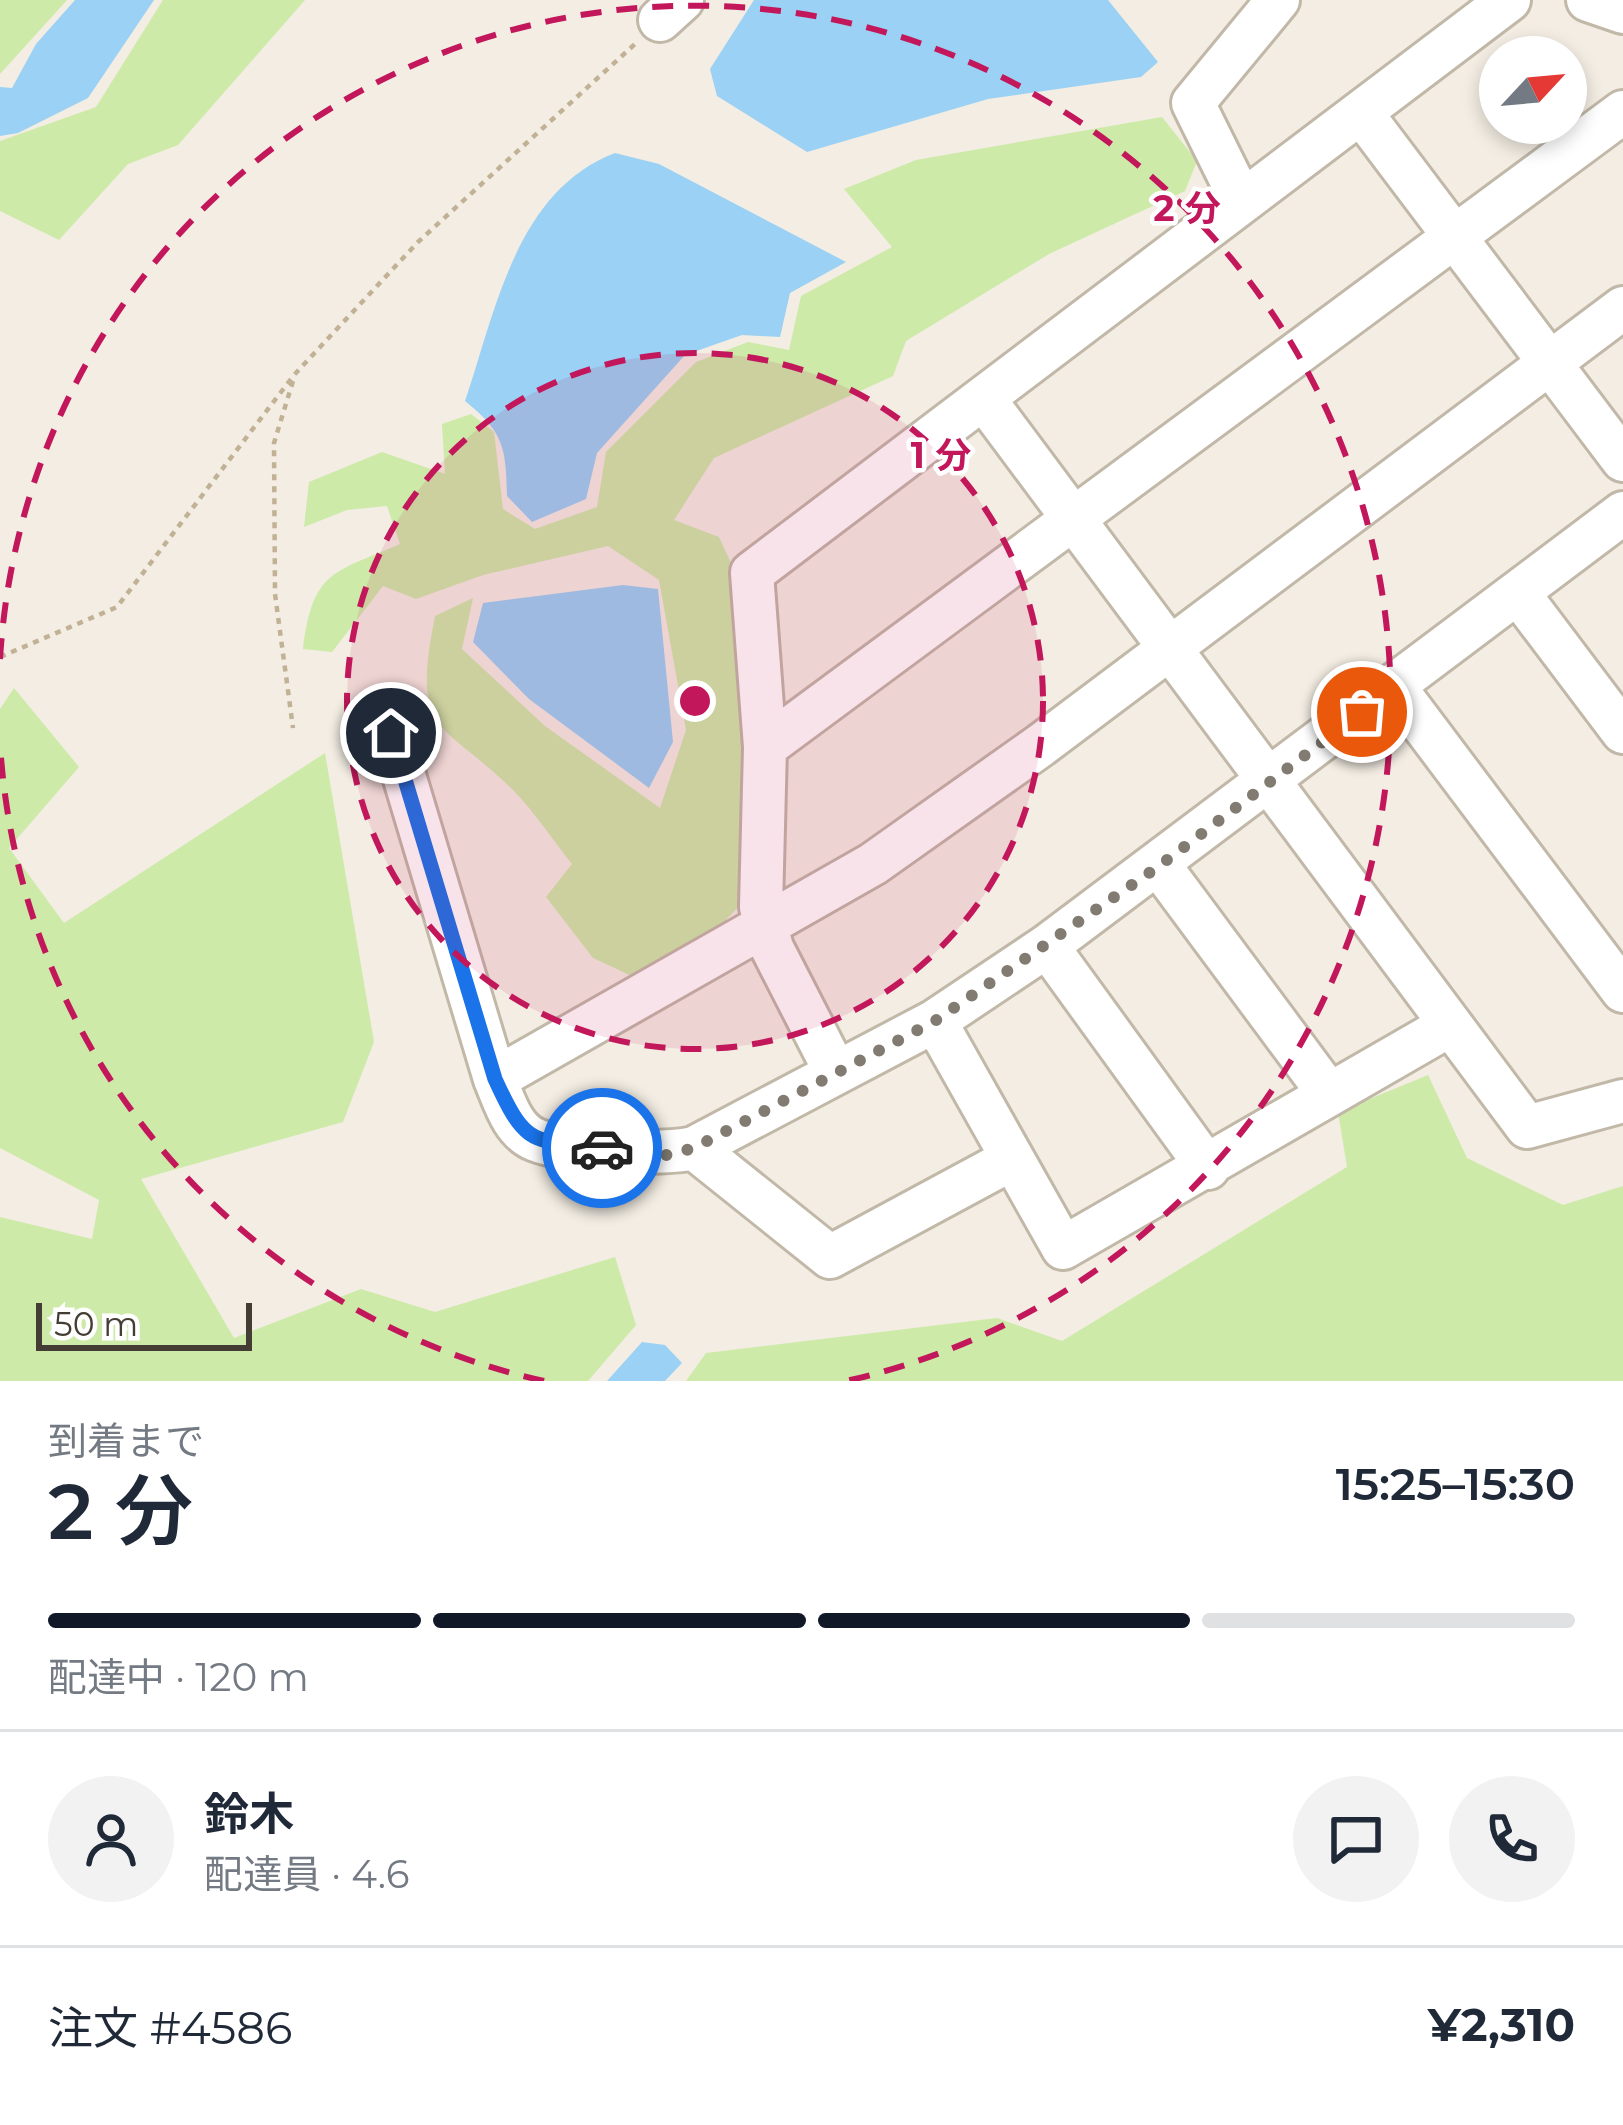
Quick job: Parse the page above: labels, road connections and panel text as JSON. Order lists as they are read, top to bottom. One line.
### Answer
{"scale_bar":"50 m","north":"top right","page":{"scale":"50 m","heading":["2 分","到着まで","15:25–15:30"],"panel":["鈴木","配達員 · 4.6","注文 #4586","¥2,310"],"bar":"配達中 · 120 m"},"rings":["2 分","1 分"]}
